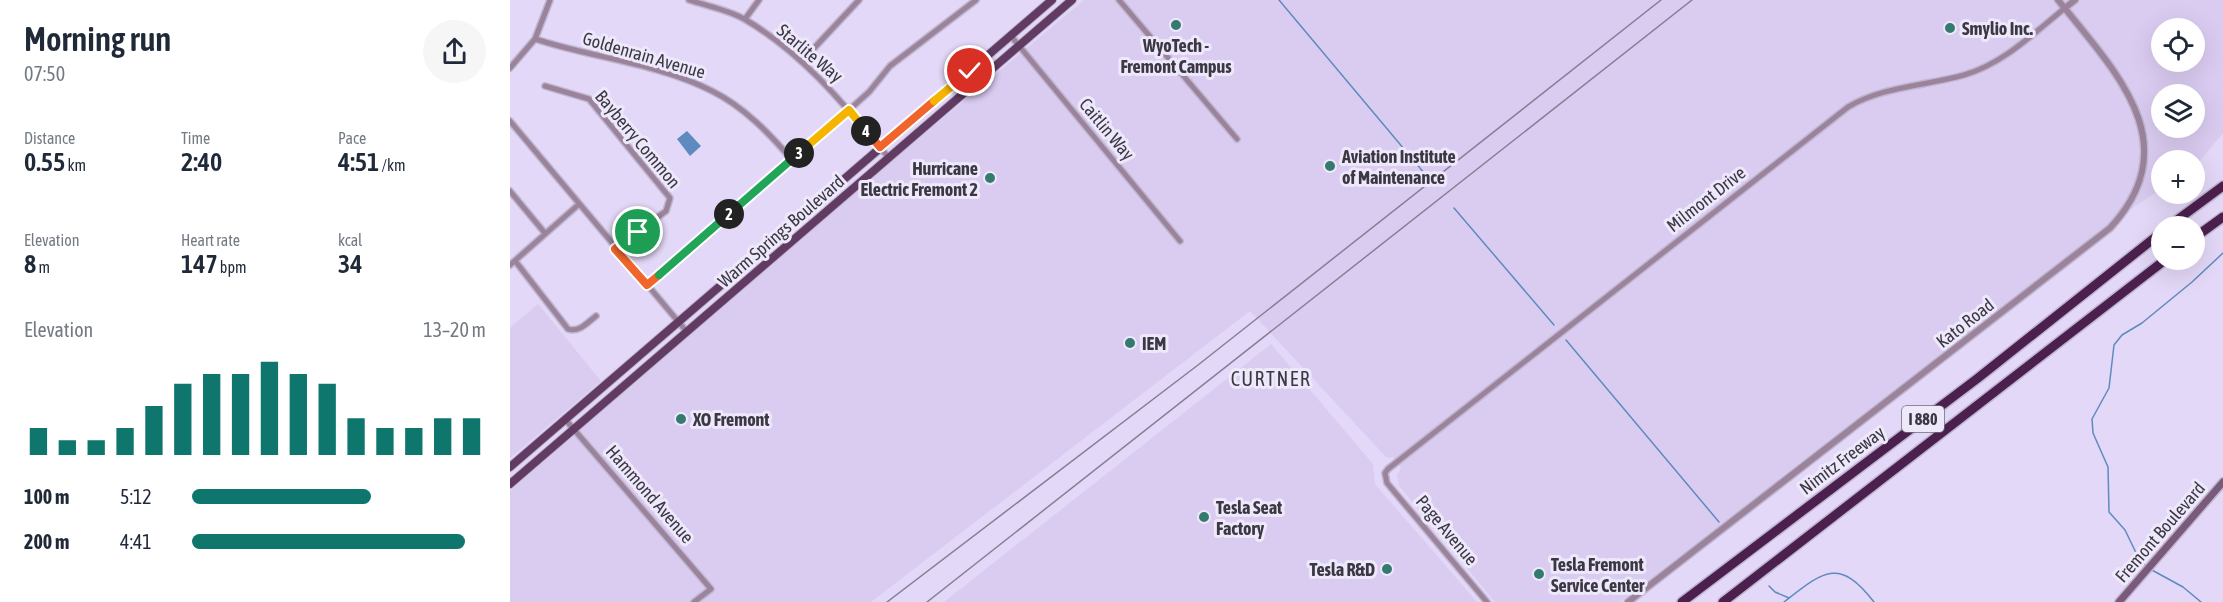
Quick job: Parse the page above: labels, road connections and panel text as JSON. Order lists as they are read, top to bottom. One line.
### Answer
{"streets":{"highway":["I 880","Nimitz Freeway"],"main road":["Warm Springs Boulevard","Fremont Boulevard"],"street":["Starlite Way","Goldenrain Avenue","Caitlin Way","Bayberry Common","Milmont Drive","Kato Road","Hammond Avenue","Page Avenue"]},"crossings":[["Starlite Way","Warm Springs Boulevard"],["Caitlin Way","Warm Springs Boulevard"],["Milmont Drive","Kato Road"],["Milmont Drive","Page Avenue"],["Warm Springs Boulevard","Hammond Avenue"]],"districts":["CURTNER"],"places":["WyoTech - Fremont Campus","Smylio Inc.","Aviation Institute of Maintenance","Hurricane Electric Fremont 2","IEM","XO Fremont","Tesla Seat Factory","Tesla R&D","Tesla Fremont Service Center"],"page":{"heading":["Morning run","07:50"],"map_buttons":["+","−"],"stats":[["Distance","0.55 km"],["Time","2:40"],["Pace","4:51 /km"],["Elevation","8 m"],["Heart rate","147 bpm"],["kcal","34"]],"pins":["4","3","2"],"chart":["Elevation","13–20 m"],"list":[{"name":"100 m","note":"5:12"},{"name":"200 m","note":"4:41"}]}}
